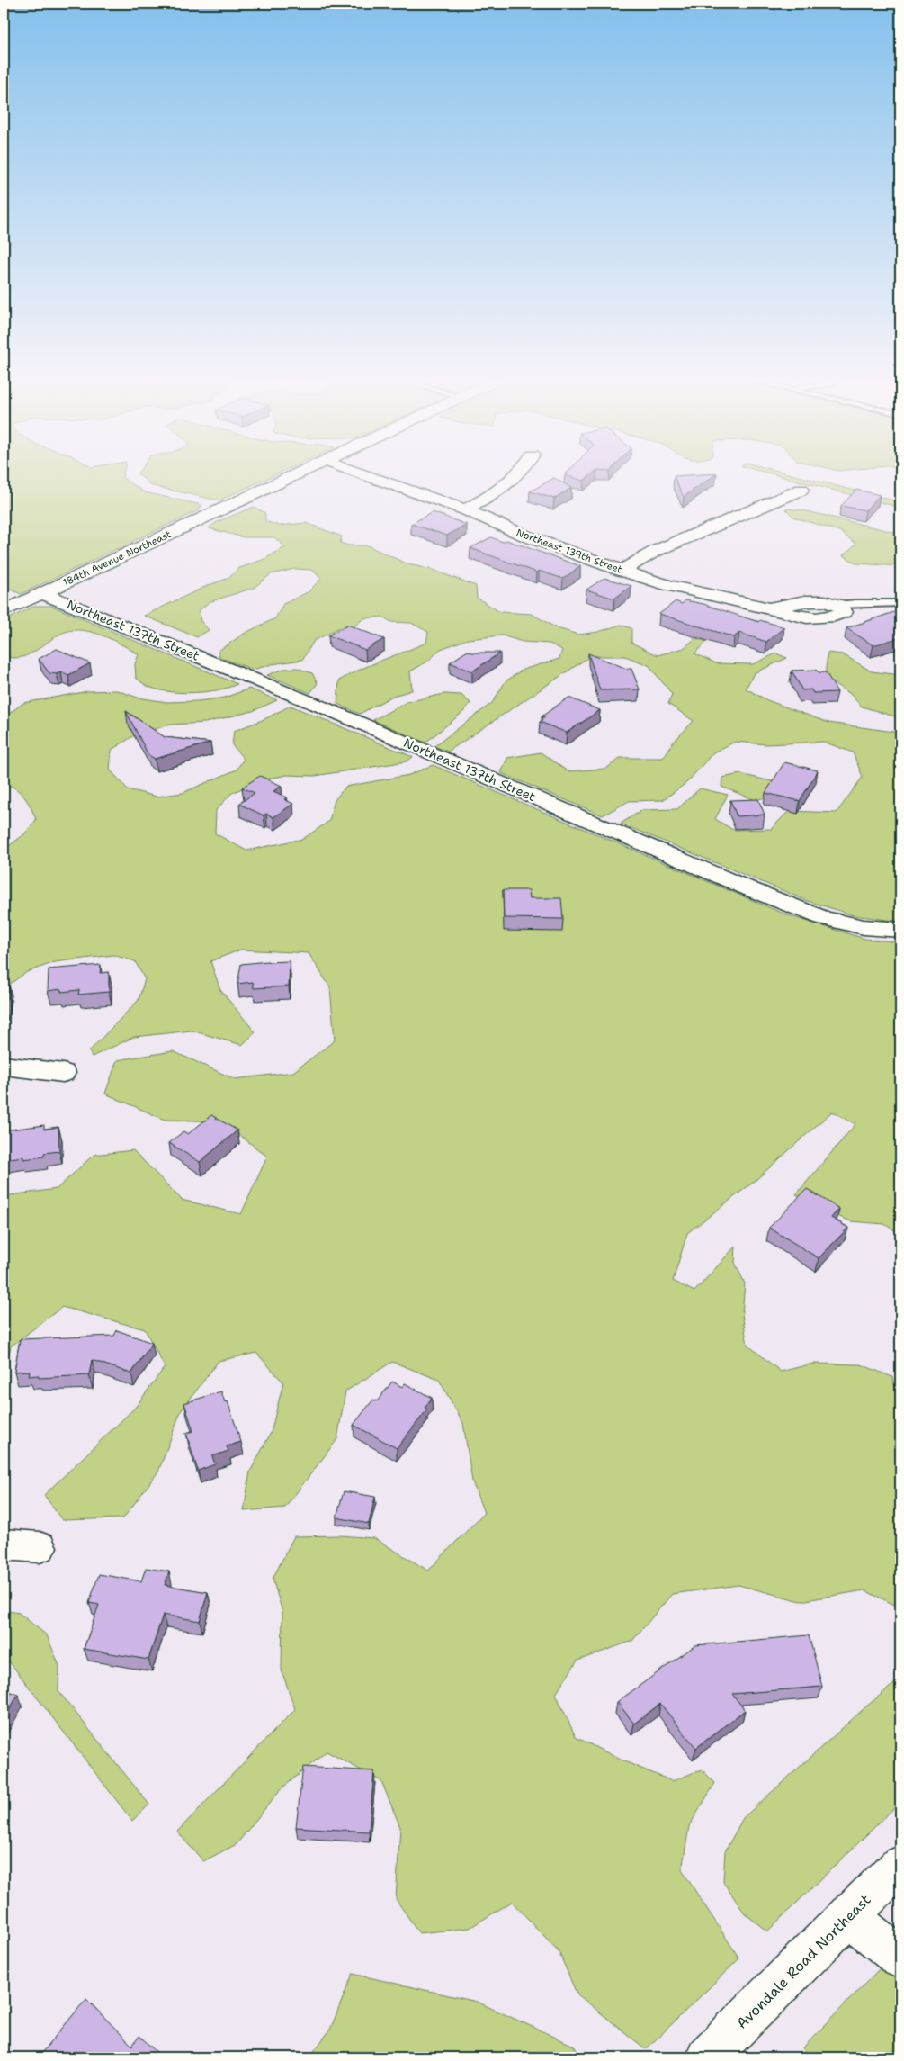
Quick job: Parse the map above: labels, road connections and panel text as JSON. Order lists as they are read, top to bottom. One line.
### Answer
{"streets":{"street":["Northeast 139th Street","184th Avenue Northeast","Northeast 137th Street","Avondale Road Northeast"]},"crossings":[["184th Avenue Northeast","Northeast 137th Street"]]}
